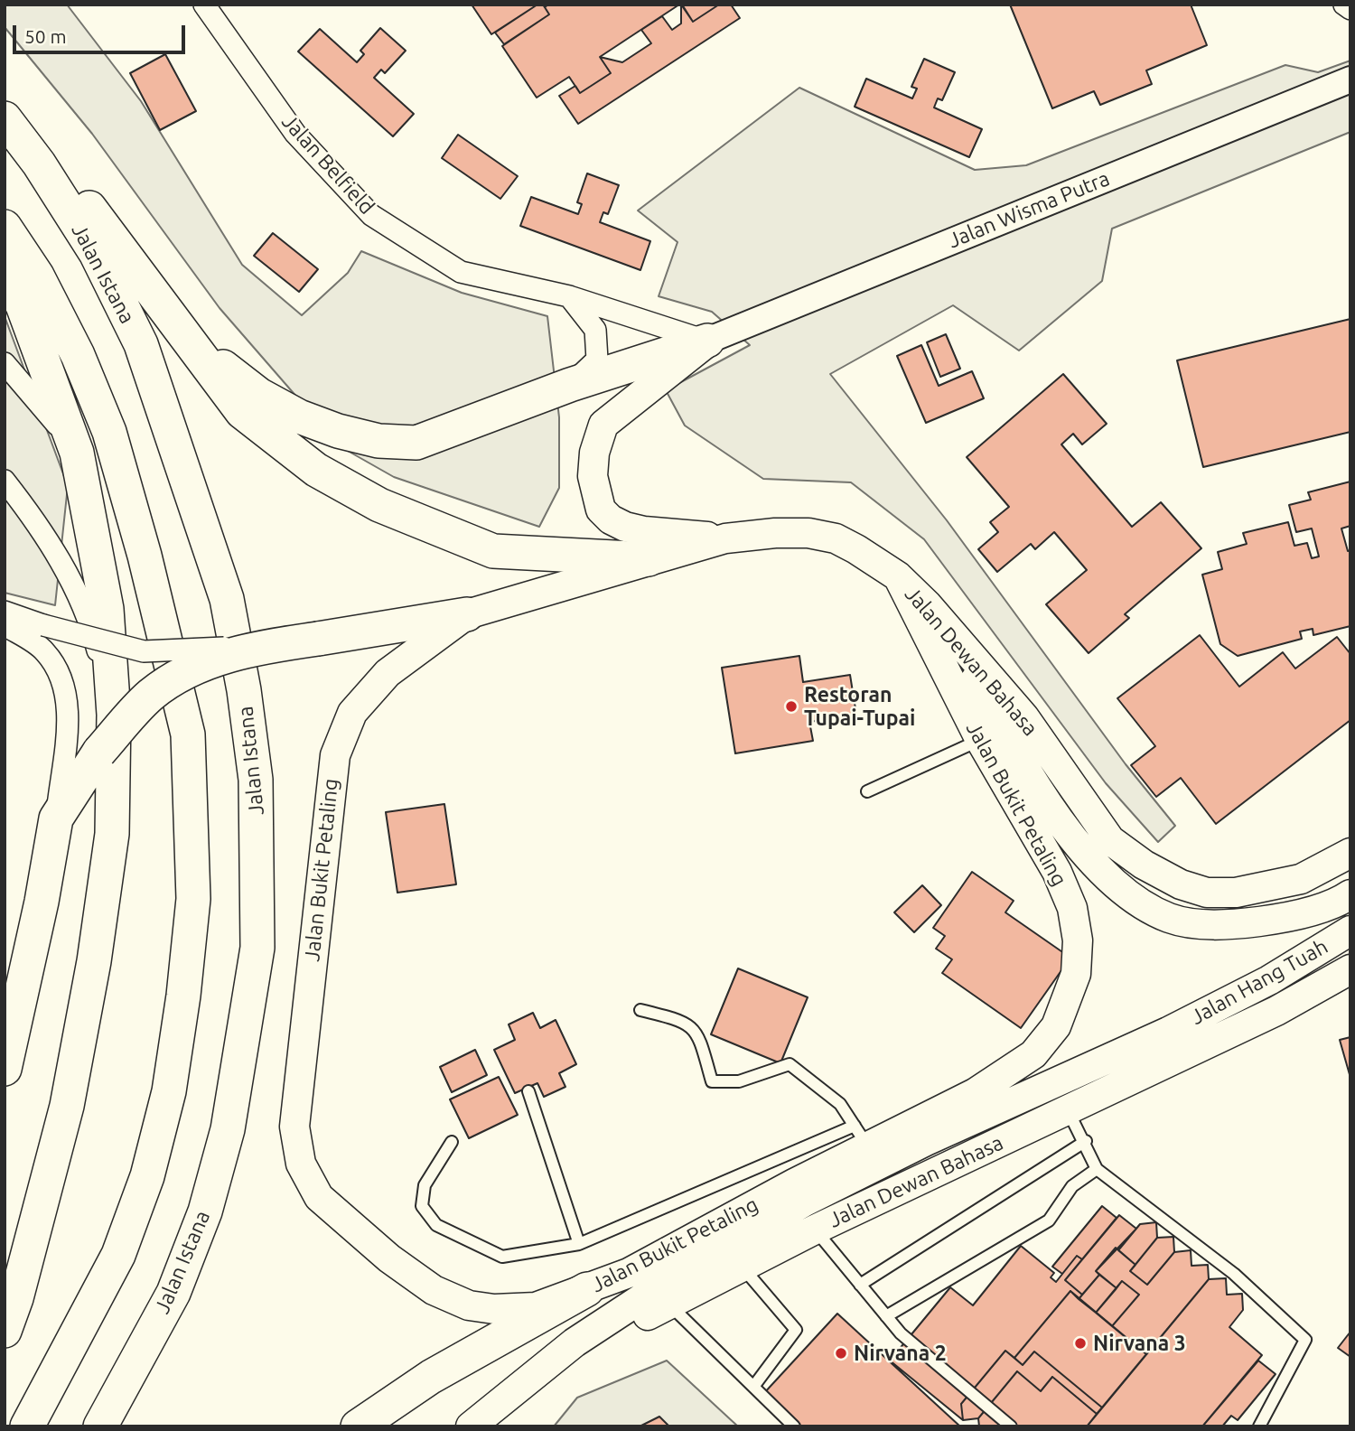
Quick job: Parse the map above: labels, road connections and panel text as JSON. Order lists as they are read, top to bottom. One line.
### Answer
{"streets":{"main road":["Jalan Istana","Jalan Dewan Bahasa","Jalan Bukit Petaling","Jalan Hang Tuah"],"street":["Jalan Belfield","Jalan Wisma Putra"]},"crossings":[["Jalan Belfield","Jalan Wisma Putra"],["Jalan Dewan Bahasa","Jalan Bukit Petaling"],["Jalan Dewan Bahasa","Jalan Hang Tuah"]],"places":["Restoran Tupai-Tupai","Nirvana 3","Nirvana 2"],"scale_bar":"50 m"}
